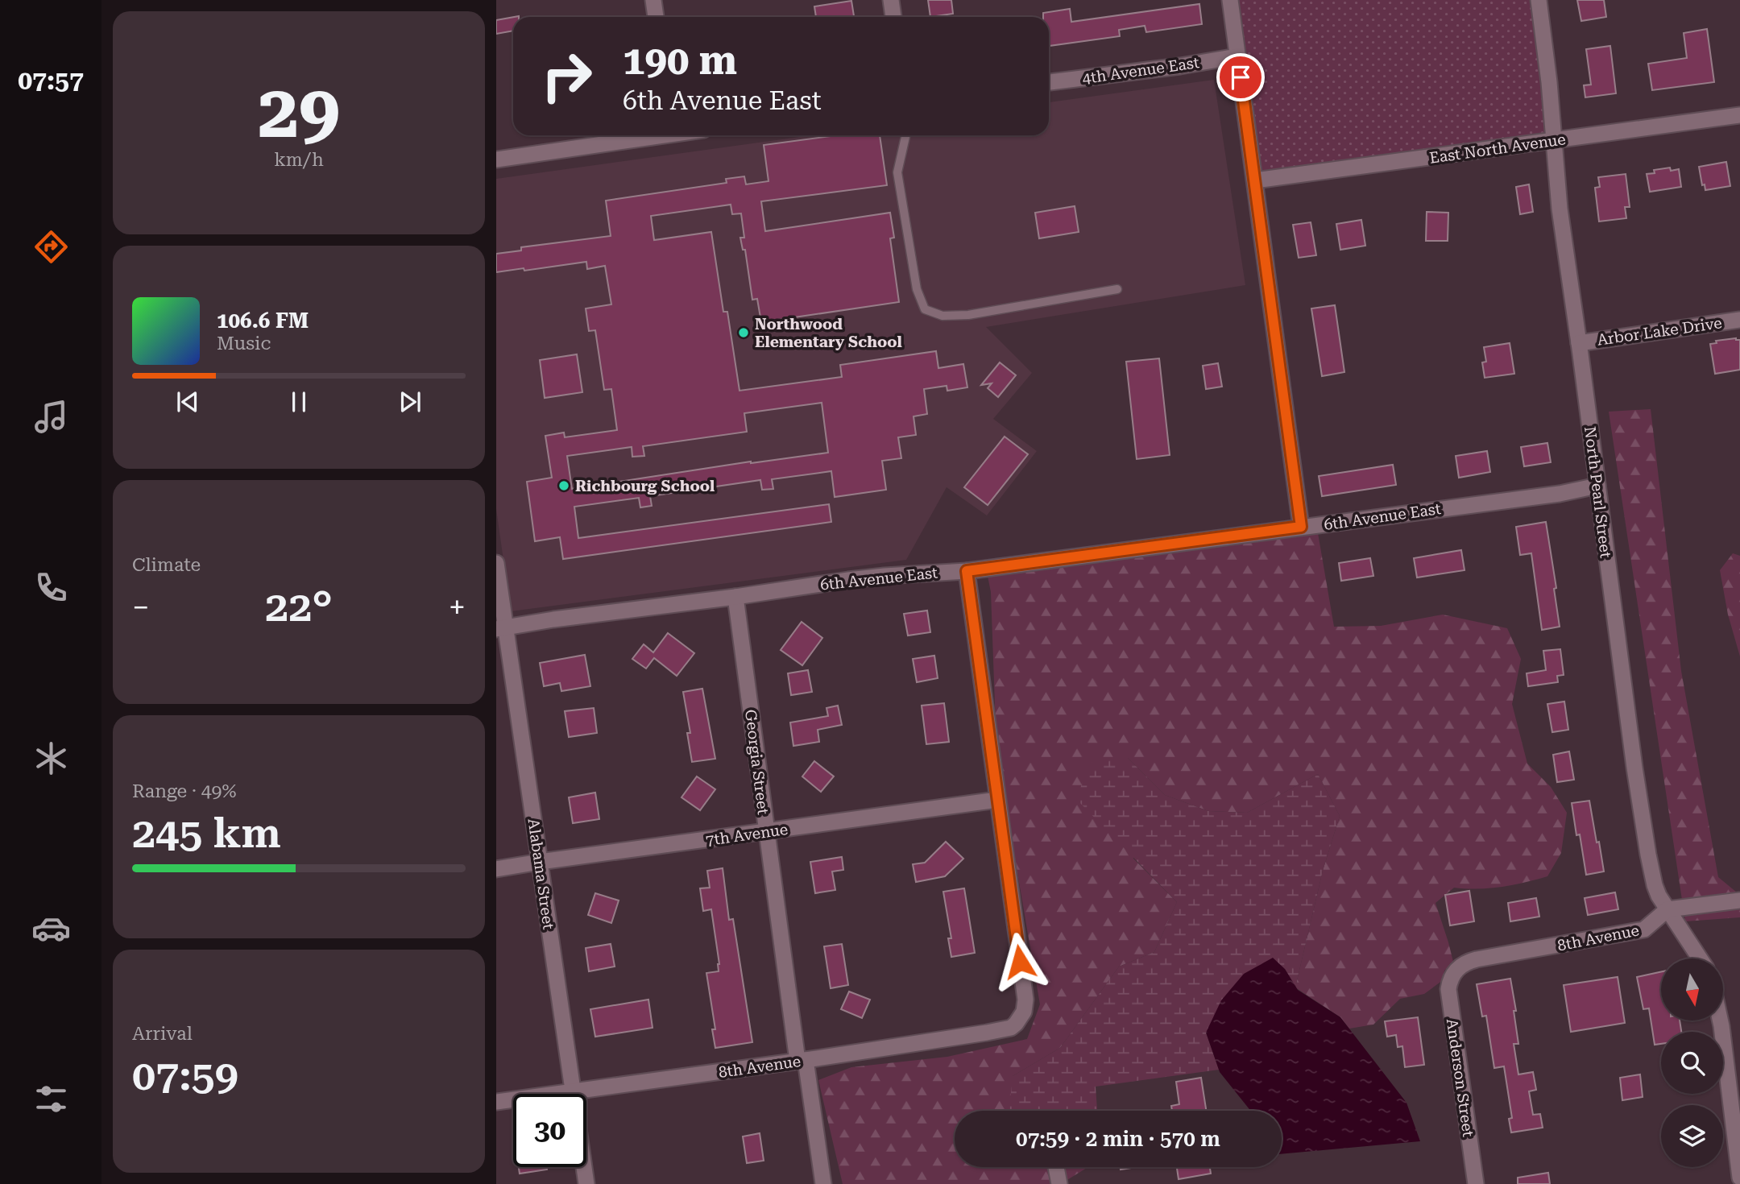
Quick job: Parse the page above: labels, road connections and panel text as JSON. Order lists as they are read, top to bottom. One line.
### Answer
{"streets":{"street":["4th Avenue East","East North Avenue","Arbor Lake Drive","North Pearl Street","6th Avenue East","Georgia Street","7th Avenue","Alabama Street","8th Avenue","Anderson Street"]},"crossings":[["East North Avenue","North Pearl Street"],["Arbor Lake Drive","North Pearl Street"],["North Pearl Street","6th Avenue East"],["North Pearl Street","8th Avenue"],["6th Avenue East","Georgia Street"],["6th Avenue East","Alabama Street"],["Georgia Street","7th Avenue"],["Georgia Street","8th Avenue"],["7th Avenue","Alabama Street"],["7th Avenue","8th Avenue"],["Alabama Street","8th Avenue"],["8th Avenue","Anderson Street"]],"places":["Northwood Elementary School","Richbourg School"],"north":"bottom","page":{"tabs":"07:57","tile":[["29","km/h"],"Climate",["Range · 49%","245 km"],["Arrival","07:59"]],"turn":["190 m","6th Avenue East"],"song":["106.6 FM","Music"],"heat":["−","22°","+"],"limit":"30","trip":"07:59 · 2 min · 570 m"}}
